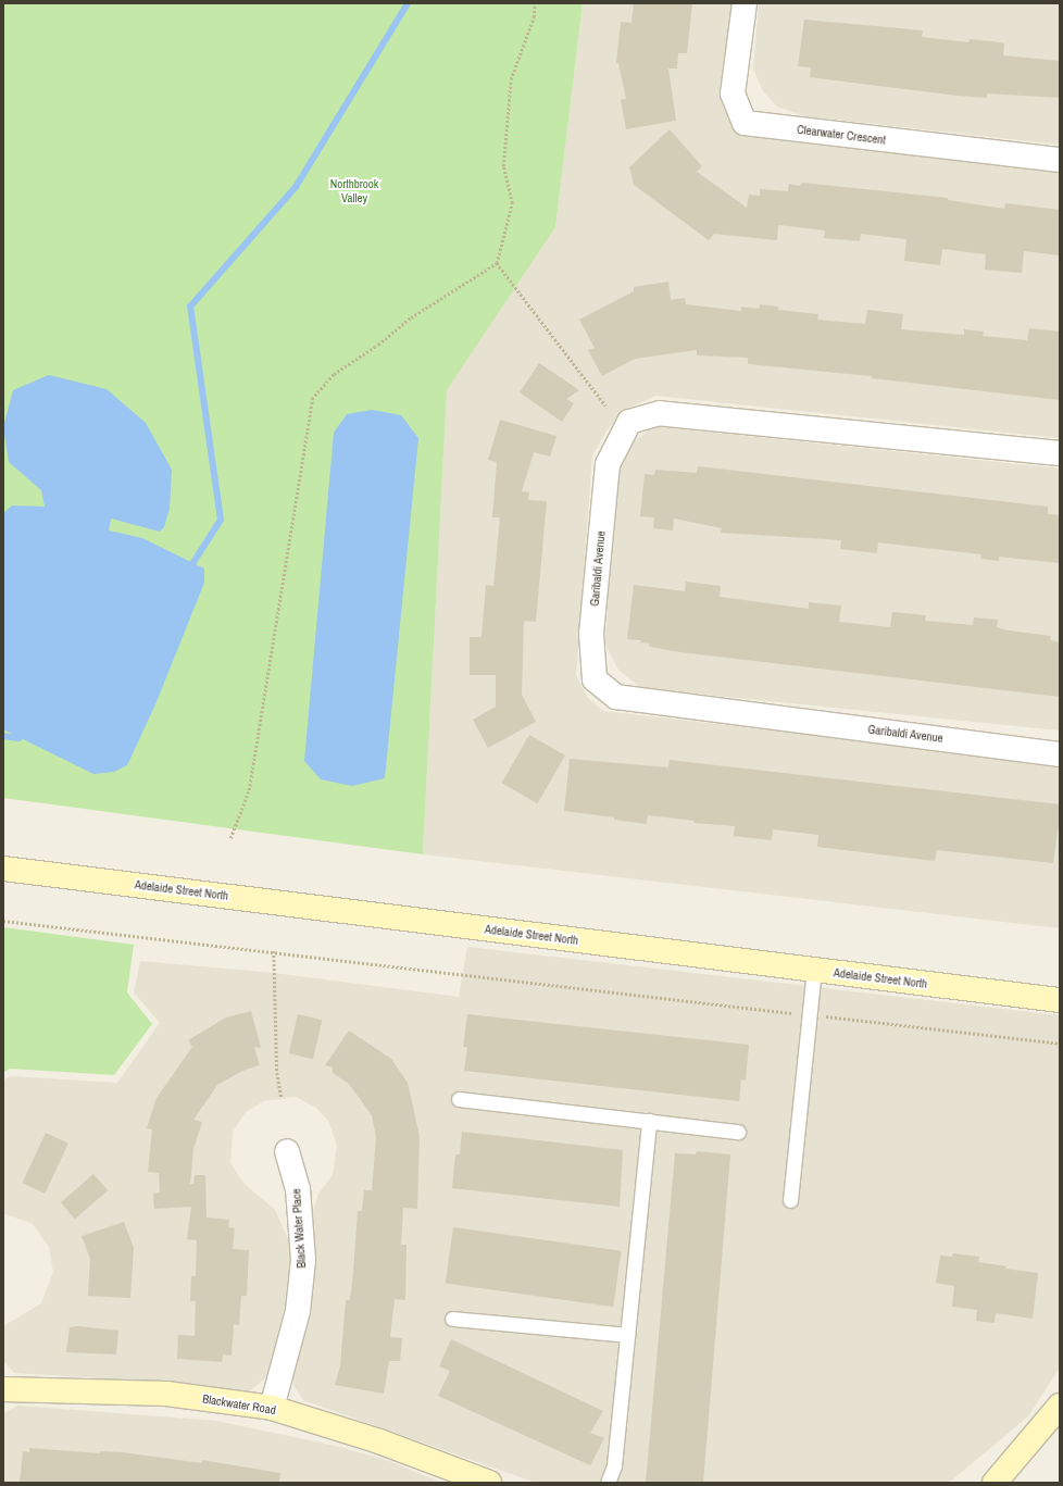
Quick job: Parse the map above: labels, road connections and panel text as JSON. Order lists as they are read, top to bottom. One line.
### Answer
{"streets":{"main road":["Adelaide Street North","Blackwater Road"],"street":["Clearwater Crescent","Garibaldi Avenue","Black Water Place"]},"crossings":[["Black Water Place","Blackwater Road"]],"parks":["Northbrook Valley"]}
